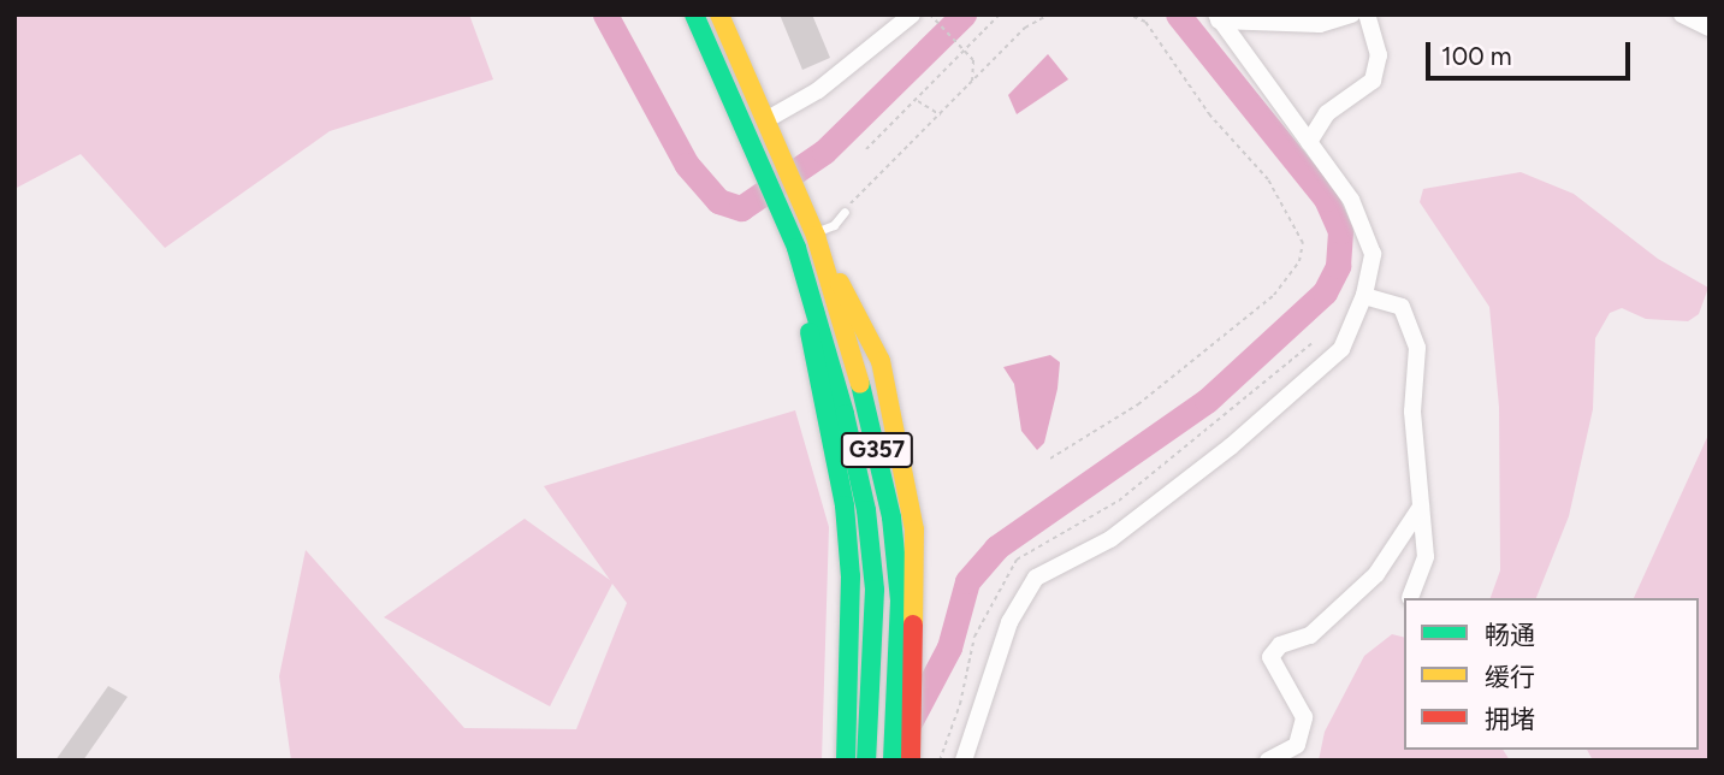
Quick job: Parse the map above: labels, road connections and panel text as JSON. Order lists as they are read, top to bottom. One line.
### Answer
{"streets":{"main road":["G357"]},"legend":["畅通","缓行","拥堵"],"scale_bar":"100 m"}
